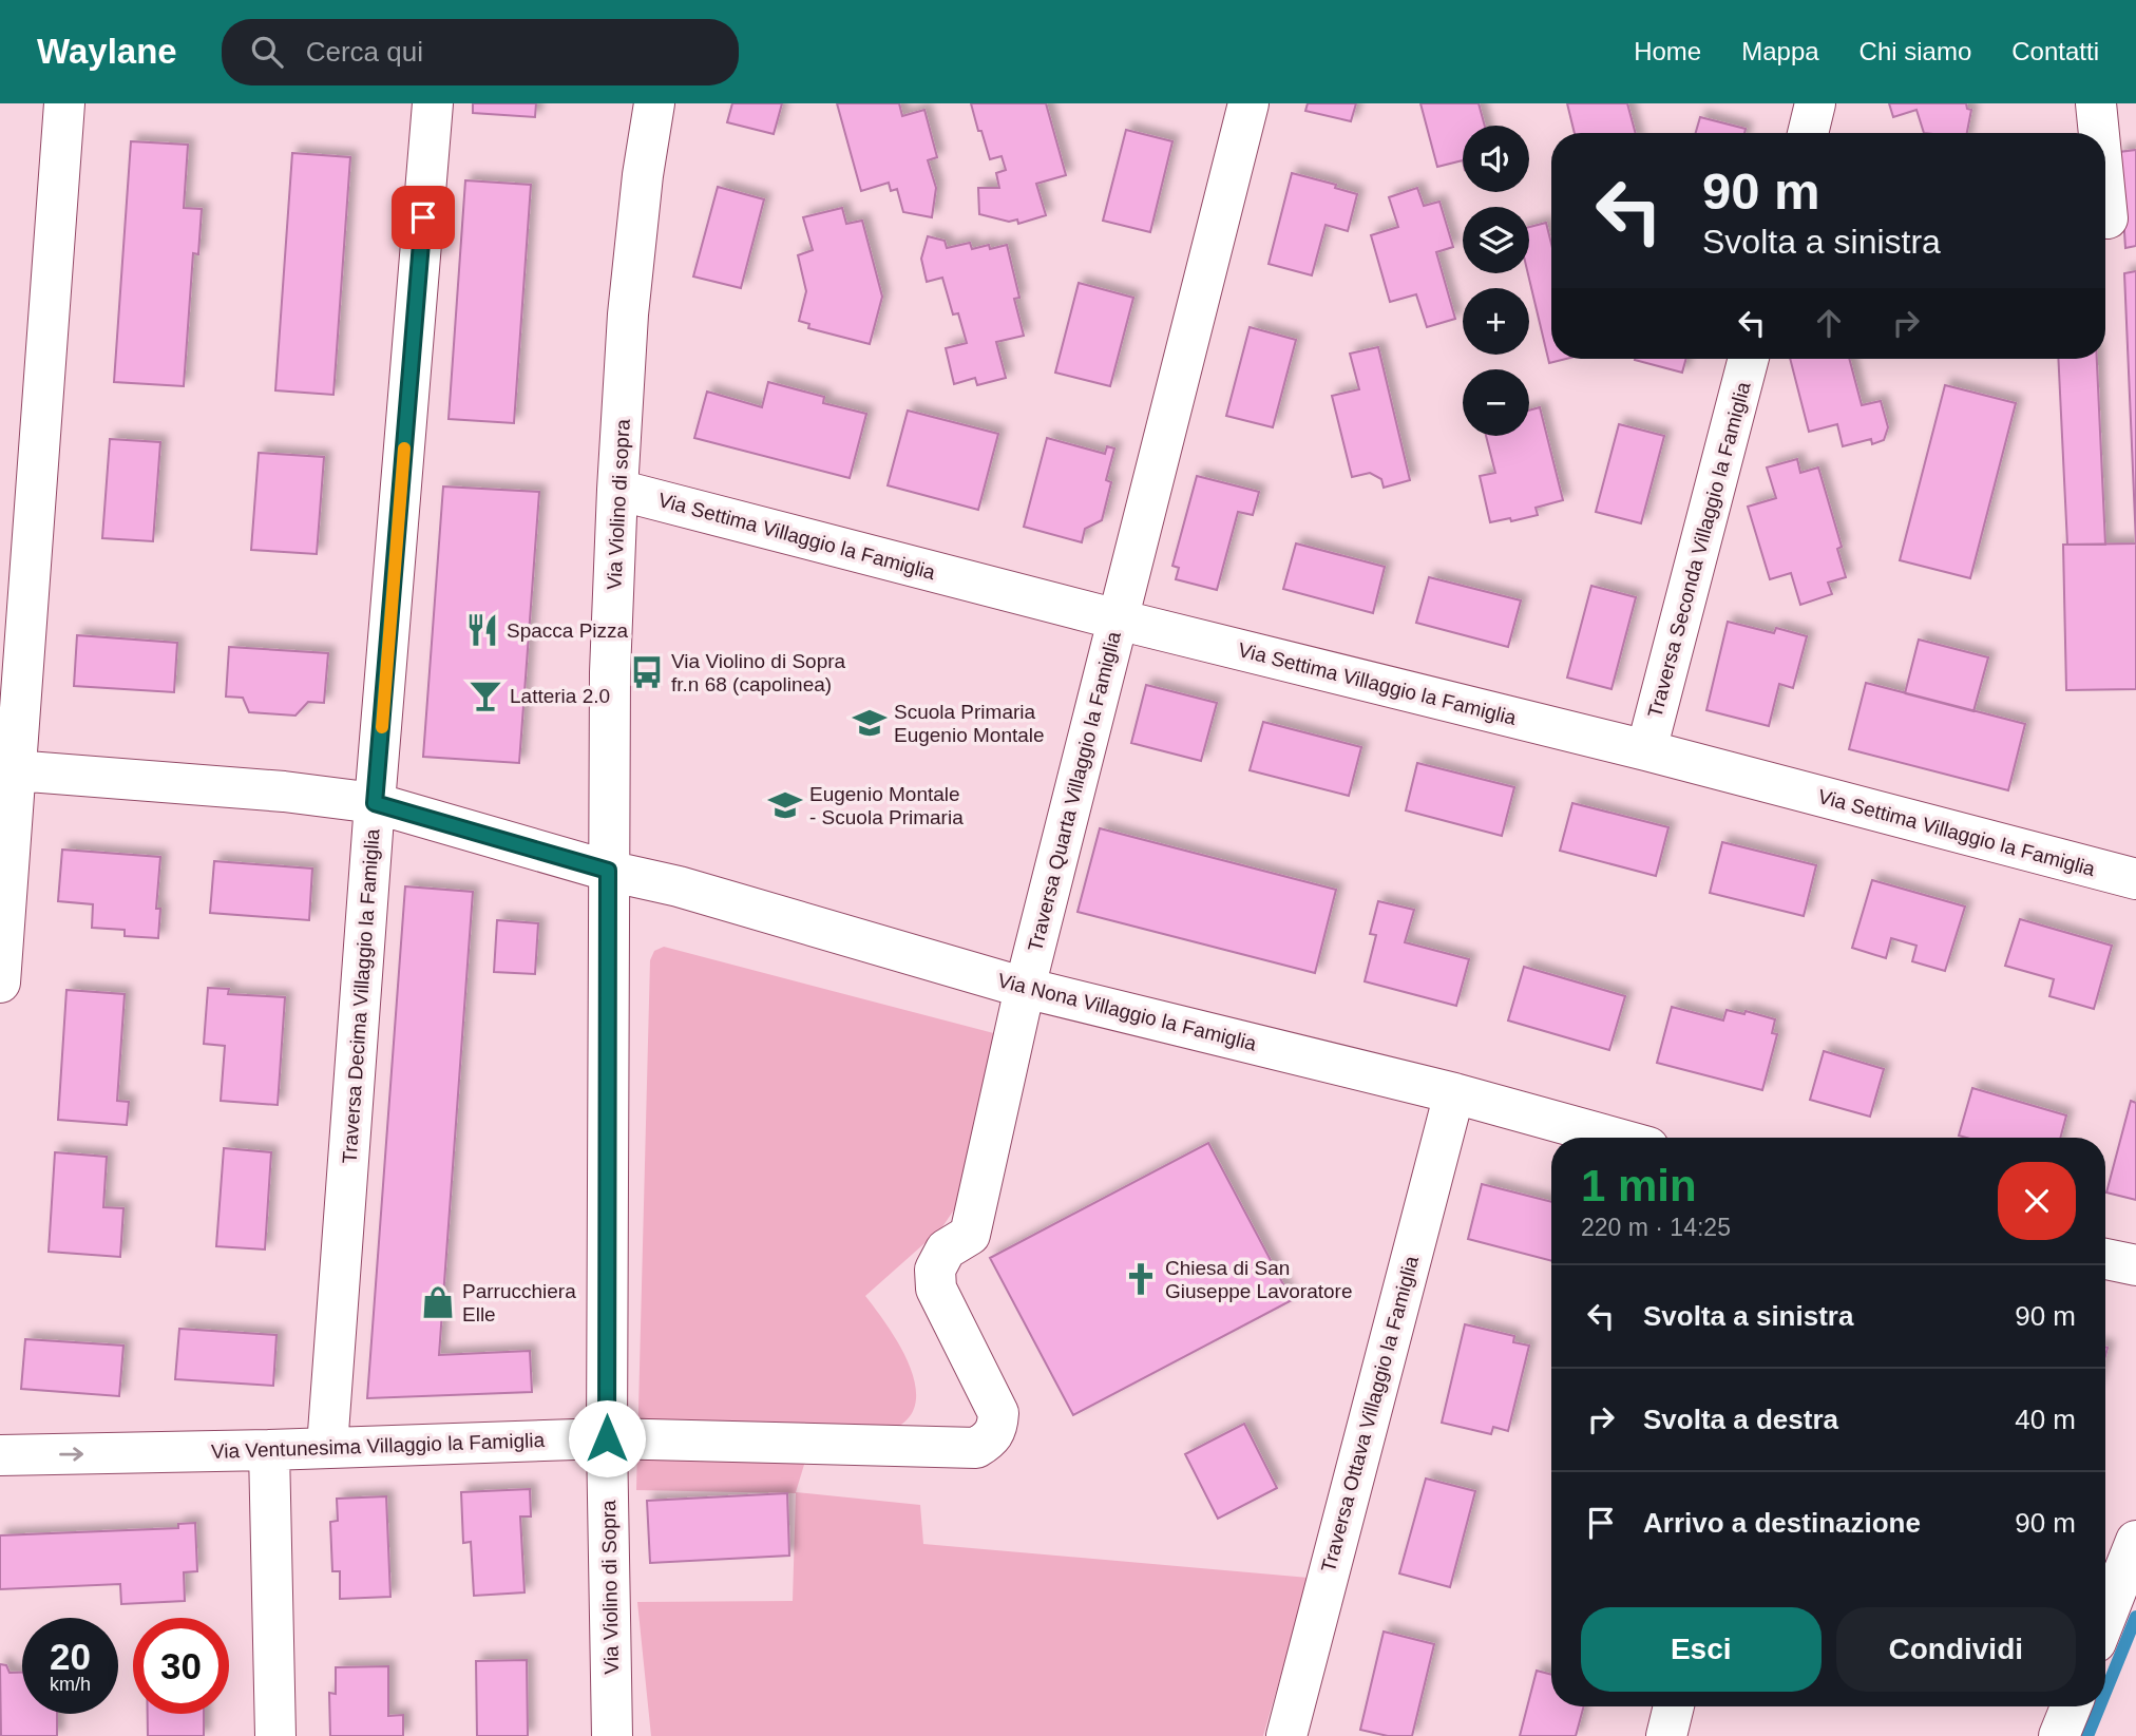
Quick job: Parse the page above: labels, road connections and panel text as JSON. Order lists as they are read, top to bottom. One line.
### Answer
{"streets":{"street":["Via Violino di sopra","Via Settima Villaggio la Famiglia","Traversa Seconda Villaggio la Famiglia","Traversa Quarta Villaggio la Famiglia","Traversa Decima Villaggio la Famiglia","Via Nona Villaggio la Famiglia","Traversa Ottava Villaggio la Famiglia","Via Ventunesima Villaggio la Famiglia","Via Violino di Sopra"]},"crossings":[["Via Violino di sopra","Via Settima Villaggio la Famiglia"],["Via Violino di sopra","Via Nona Villaggio la Famiglia"],["Via Violino di sopra","Via Ventunesima Villaggio la Famiglia"],["Via Violino di sopra","Via Violino di Sopra"],["Via Settima Villaggio la Famiglia","Traversa Seconda Villaggio la Famiglia"],["Via Settima Villaggio la Famiglia","Traversa Quarta Villaggio la Famiglia"],["Traversa Quarta Villaggio la Famiglia","Via Nona Villaggio la Famiglia"],["Traversa Quarta Villaggio la Famiglia","Via Ventunesima Villaggio la Famiglia"],["Traversa Decima Villaggio la Famiglia","Via Nona Villaggio la Famiglia"],["Traversa Decima Villaggio la Famiglia","Via Ventunesima Villaggio la Famiglia"],["Via Nona Villaggio la Famiglia","Traversa Ottava Villaggio la Famiglia"],["Via Ventunesima Villaggio la Famiglia","Via Violino di Sopra"]],"places":{"restaurant":["Spacca Pizza"],"bus stop":["Via Violino di Sopra fr.n 68 (capolinea)"],"bar":["Latteria 2.0"],"school or university":["Scuola Primaria Eugenio Montale","Eugenio Montale - Scuola Primaria"],"church":["Chiesa di San Giuseppe Lavoratore"],"shop":["Parrucchiera Elle"]},"page":{"header":"Waylane","search":"Cerca qui","nav":["Home","Mappa","Chi siamo","Contatti"],"map_buttons":["+","−"],"turn":["90 m","Svolta a sinistra"],"heading":["1 min","220 m · 14:25"],"list":[{"name":"Svolta a sinistra","value":"90 m"},{"name":"Svolta a destra","value":"40 m"},{"name":"Arrivo a destinazione","value":"90 m"}],"buttons":["Esci","Condividi"],"speed":"20 km/h","limit":"30"}}
